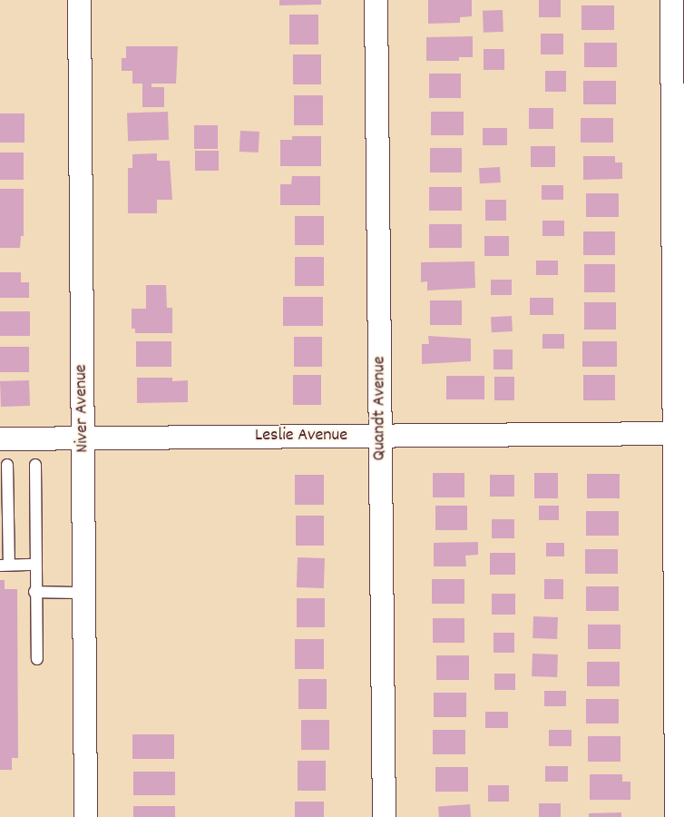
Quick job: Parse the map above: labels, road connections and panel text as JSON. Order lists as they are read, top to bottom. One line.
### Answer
{"streets":{"street":["Niver Avenue","Quandt Avenue","Leslie Avenue"]},"crossings":[["Niver Avenue","Leslie Avenue"],["Quandt Avenue","Leslie Avenue"]]}
